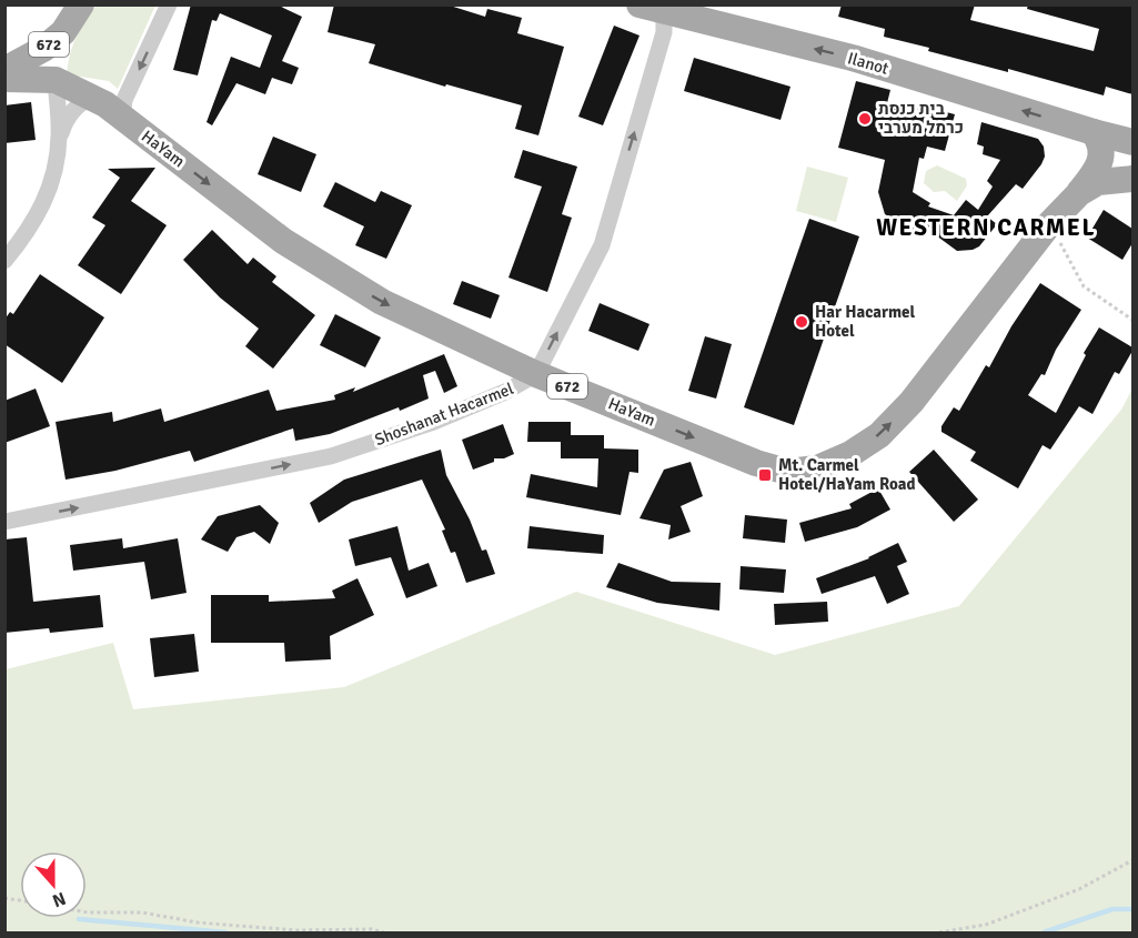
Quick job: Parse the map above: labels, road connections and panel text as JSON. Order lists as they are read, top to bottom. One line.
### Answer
{"streets":{"main road":["672","Ilanot","HaYam"],"street":["Shoshanat Hacarmel"]},"crossings":[["HaYam","Shoshanat Hacarmel"]],"one_way":["Ilanot","HaYam","Shoshanat Hacarmel"],"districts":["WESTERN CARMEL"],"places":{"other":["בית כנסת כרמל מערבי","Har Hacarmel Hotel"],"transit":["Mt. Carmel Hotel/HaYam Road"]},"north":"bottom"}
